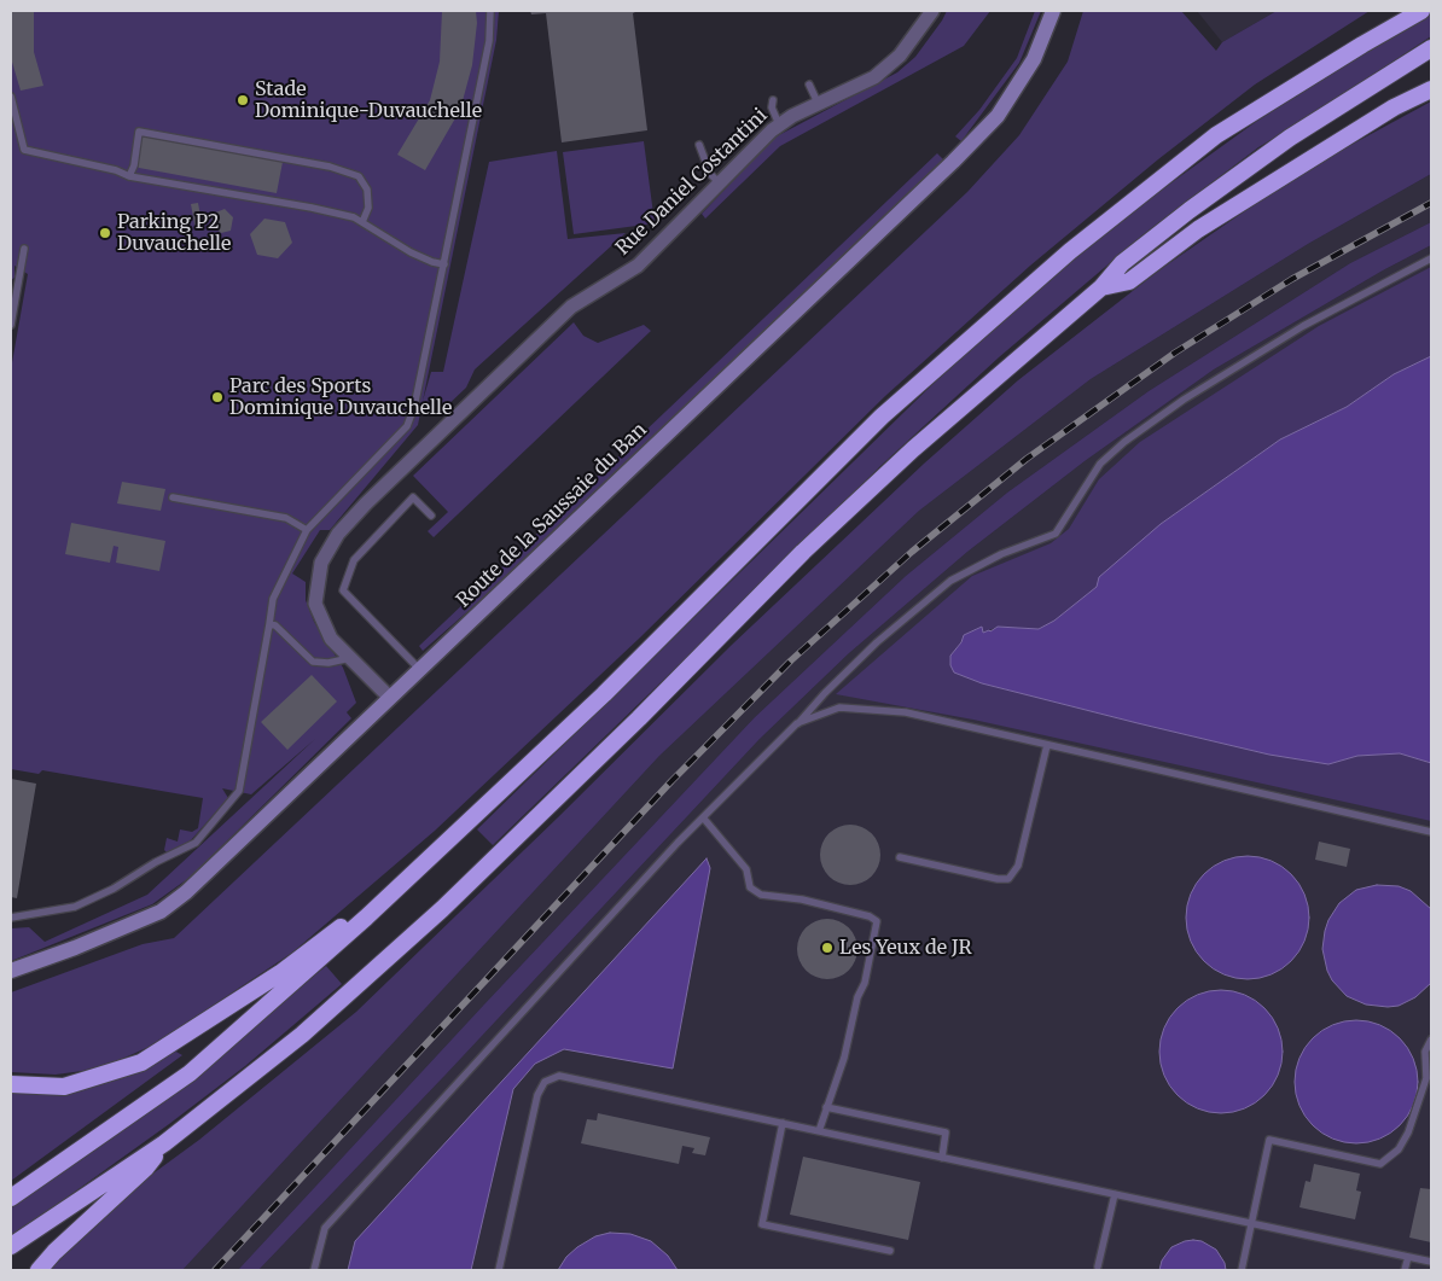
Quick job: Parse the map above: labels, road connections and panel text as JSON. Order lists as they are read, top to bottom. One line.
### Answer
{"streets":{"main road":["Route de la Saussaie du Ban"],"street":["Rue Daniel Costantini"]},"crossings":[["Rue Daniel Costantini","Route de la Saussaie du Ban"]],"places":["Stade Dominique-Duvauchelle","Parking P2 Duvauchelle","Parc des Sports Dominique Duvauchelle","Les Yeux de JR"]}
